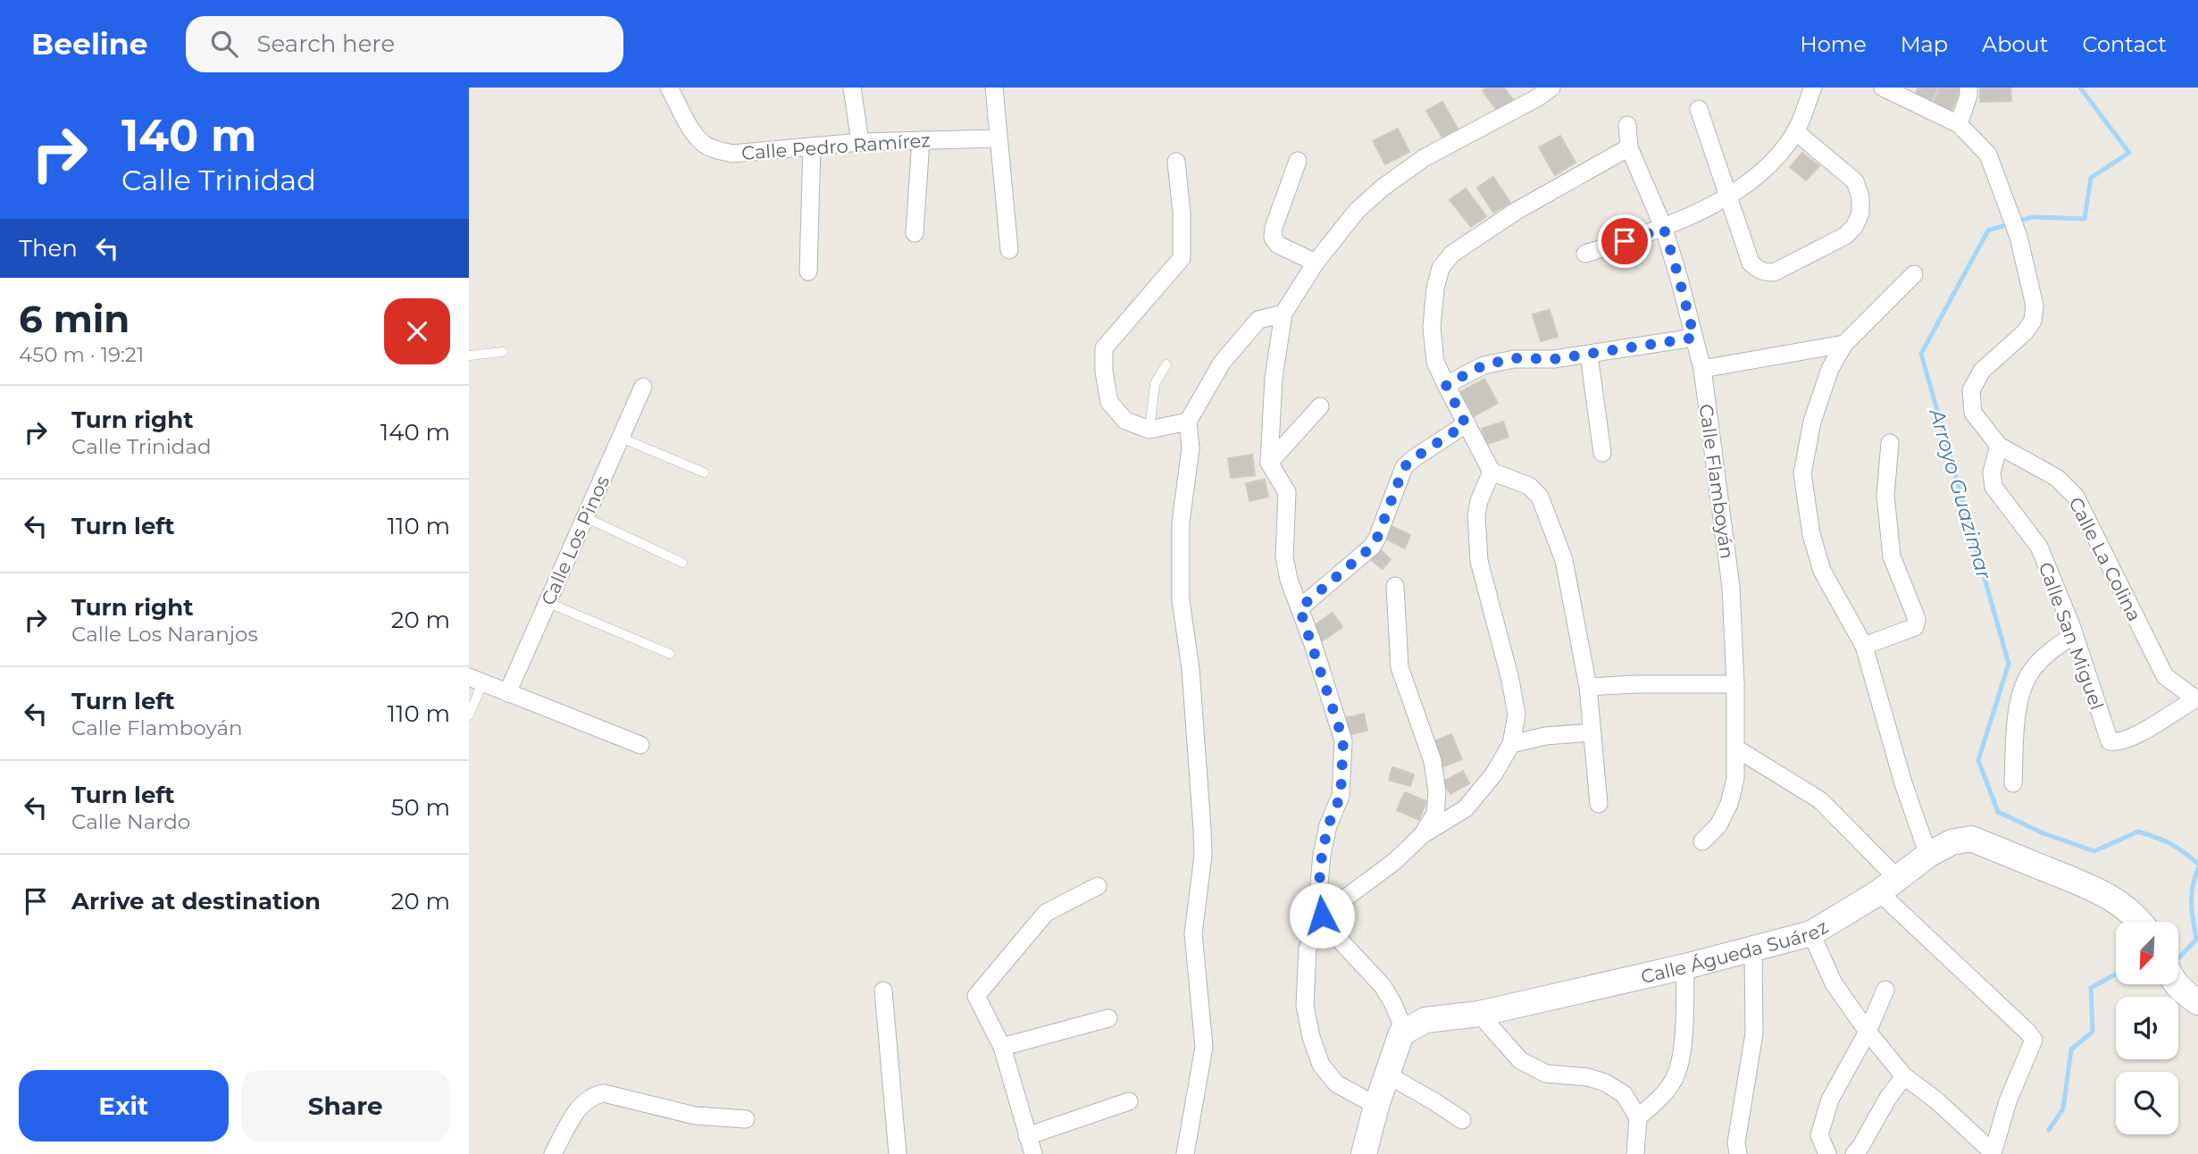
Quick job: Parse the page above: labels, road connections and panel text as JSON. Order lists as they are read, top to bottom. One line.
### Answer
{"streets":{"street":["Calle Pedro Ramírez","Calle Flamboyán","Calle Los Pinos","Calle La Colina","Calle San Miguel","Calle Águeda Suárez"]},"crossings":[["Calle La Colina","Calle San Miguel"]],"water":["Arroyo Guazimar"],"north":"bottom left","page":{"header":"Beeline","search":"Search here","nav":["Home","Map","About","Contact"],"turn":["140 m","Calle Trinidad"],"then":"Then","heading":["6 min","450 m · 19:21"],"list":[{"name":"Turn right","note":"Calle Trinidad","value":"140 m"},{"name":"Turn left","value":"110 m"},{"name":"Turn right","note":"Calle Los Naranjos","value":"20 m"},{"name":"Turn left","note":"Calle Flamboyán","value":"110 m"},{"name":"Turn left","note":"Calle Nardo","value":"50 m"},{"name":"Arrive at destination","value":"20 m"}],"buttons":["Exit","Share"]}}
